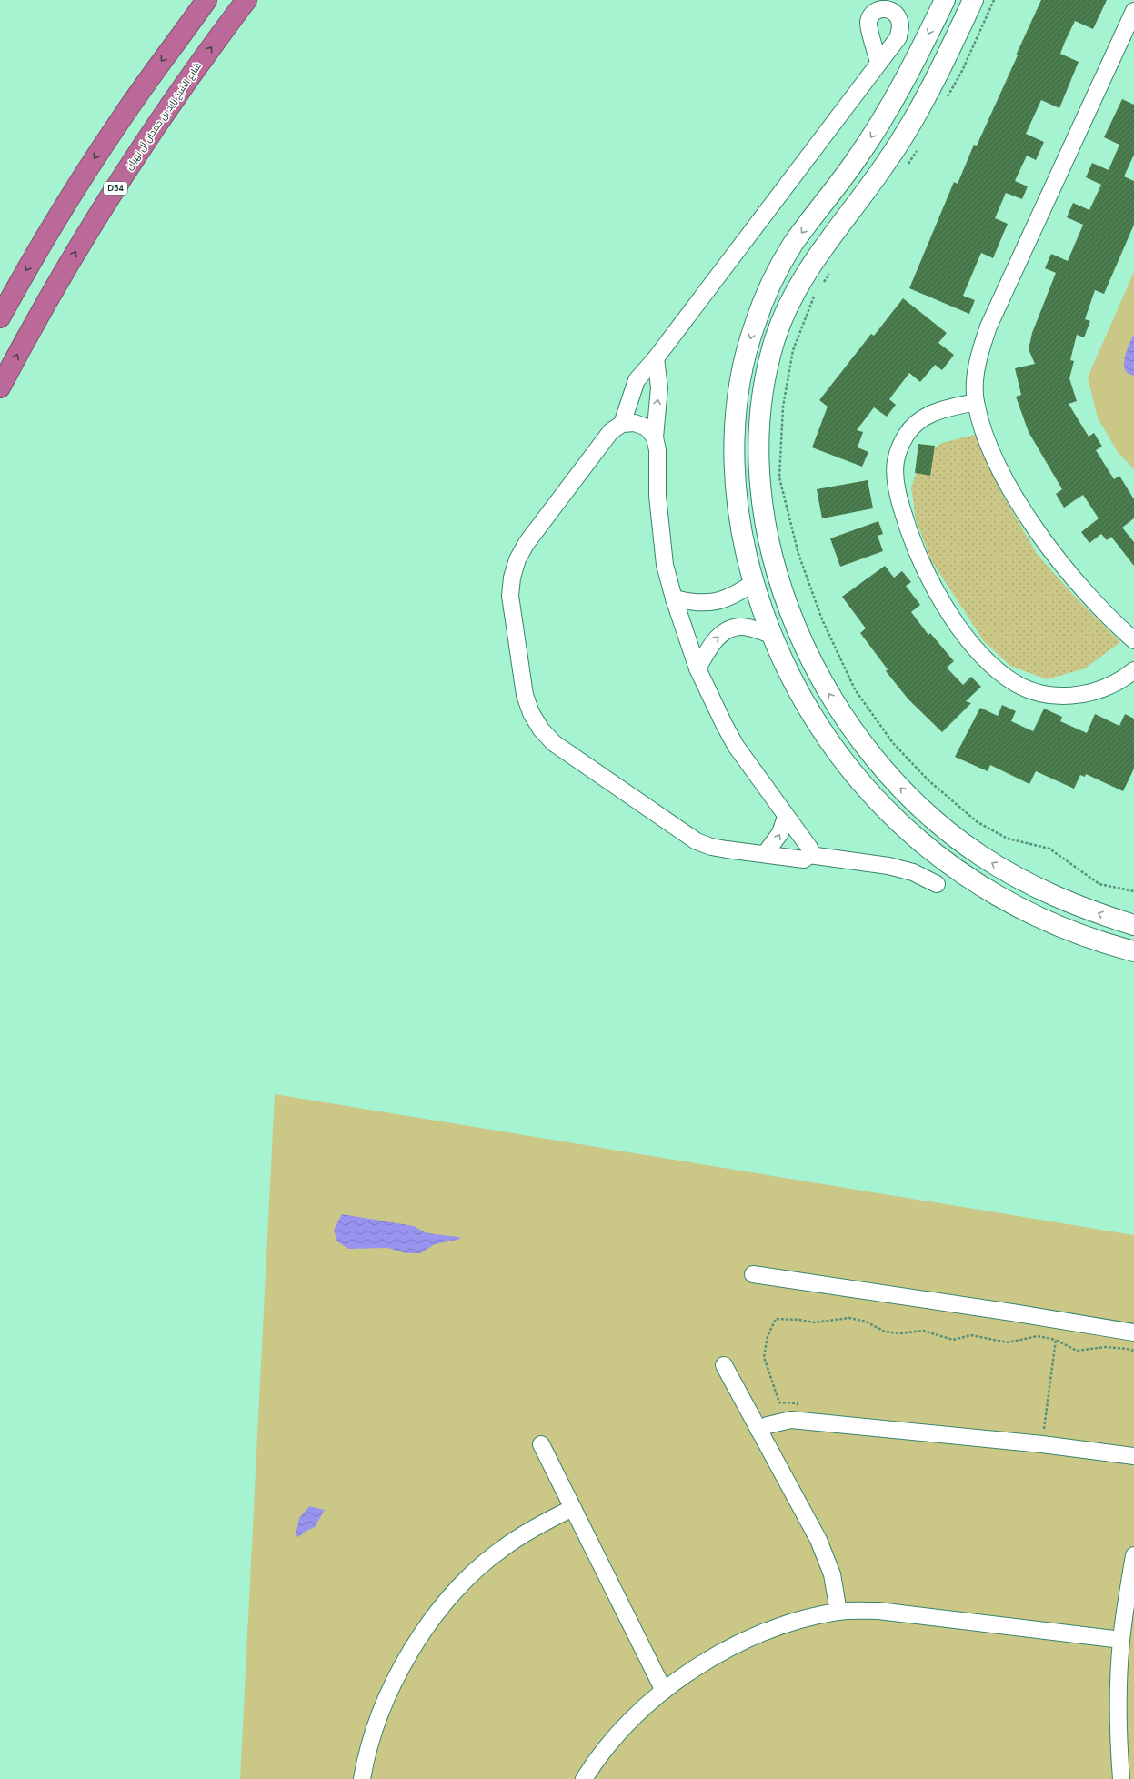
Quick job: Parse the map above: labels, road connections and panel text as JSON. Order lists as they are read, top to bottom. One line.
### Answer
{"streets":{"highway":["شارع الشيخ زايد بن حمدان آل نهيان","D54"]}}
